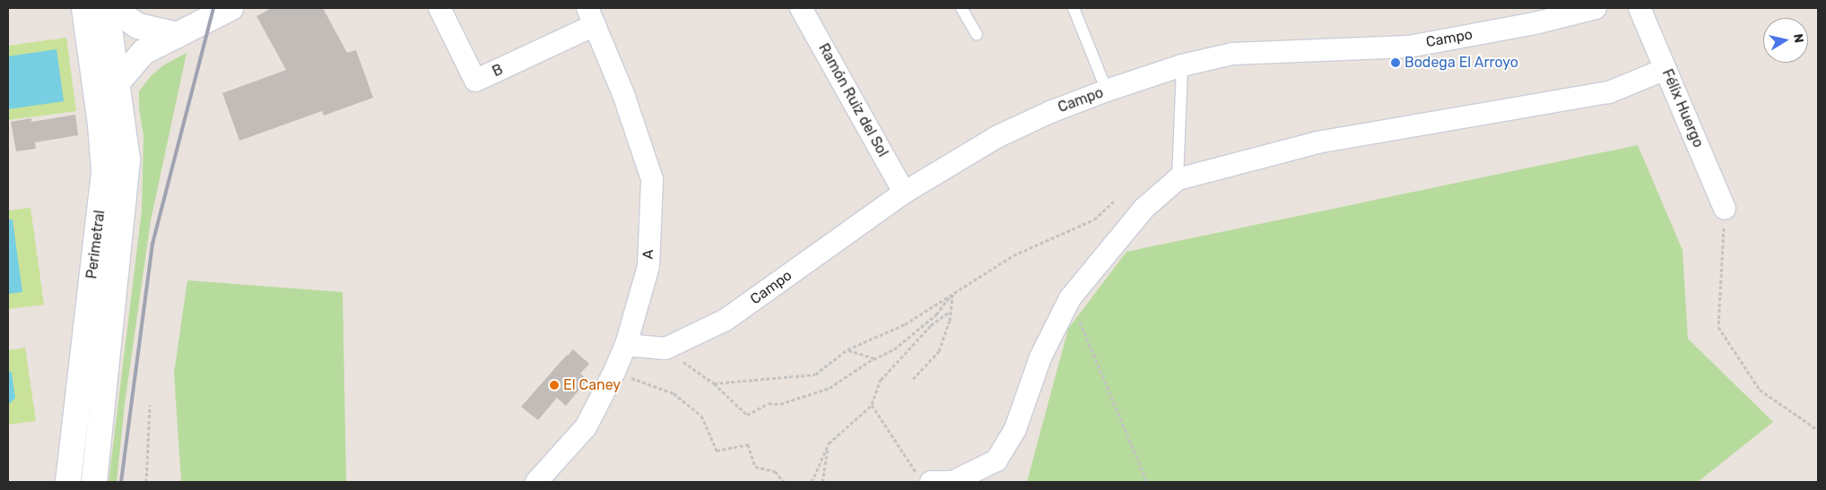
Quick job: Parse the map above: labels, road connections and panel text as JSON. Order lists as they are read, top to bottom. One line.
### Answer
{"streets":{"main road":["Perimetral"],"street":["Campo","B","Ramón Ruiz del Sol","Félix Huergo","A"]},"crossings":[["Campo","Ramón Ruiz del Sol"],["B","A"]],"places":["Bodega El Arroyo","El Caney"],"north":"right"}
